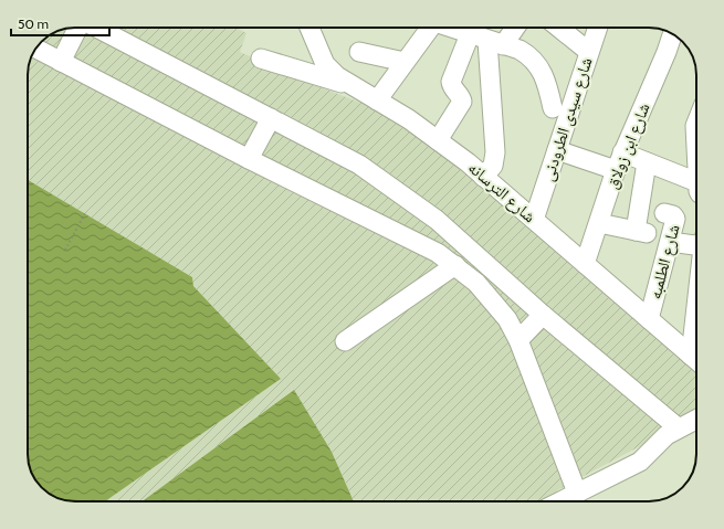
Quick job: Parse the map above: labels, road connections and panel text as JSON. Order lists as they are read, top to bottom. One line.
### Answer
{"streets":{"street":["شارع سيدى الطرودنى","شارع ابن زولاق","شارع الترسانه","شارع الطلمبه"]},"crossings":[["شارع سيدى الطرودنى","شارع الترسانه"],["شارع ابن زولاق","شارع الترسانه"],["شارع الترسانه","شارع الطلمبه"]],"scale_bar":"50 m"}
